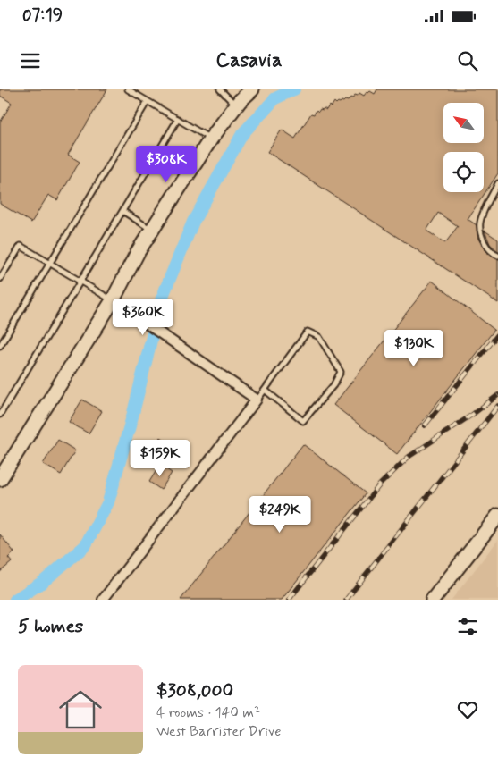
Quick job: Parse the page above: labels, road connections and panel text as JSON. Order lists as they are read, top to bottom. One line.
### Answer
{"north":"top left","page":{"status":"07:19","header":"Casavia","price":["$308K","$360K","$130K","$159K","$249K"],"heading":"5 homes","list":[{"name":"$308,000","note":"4 rooms · 140 m² · West Barrister Drive"}]}}
